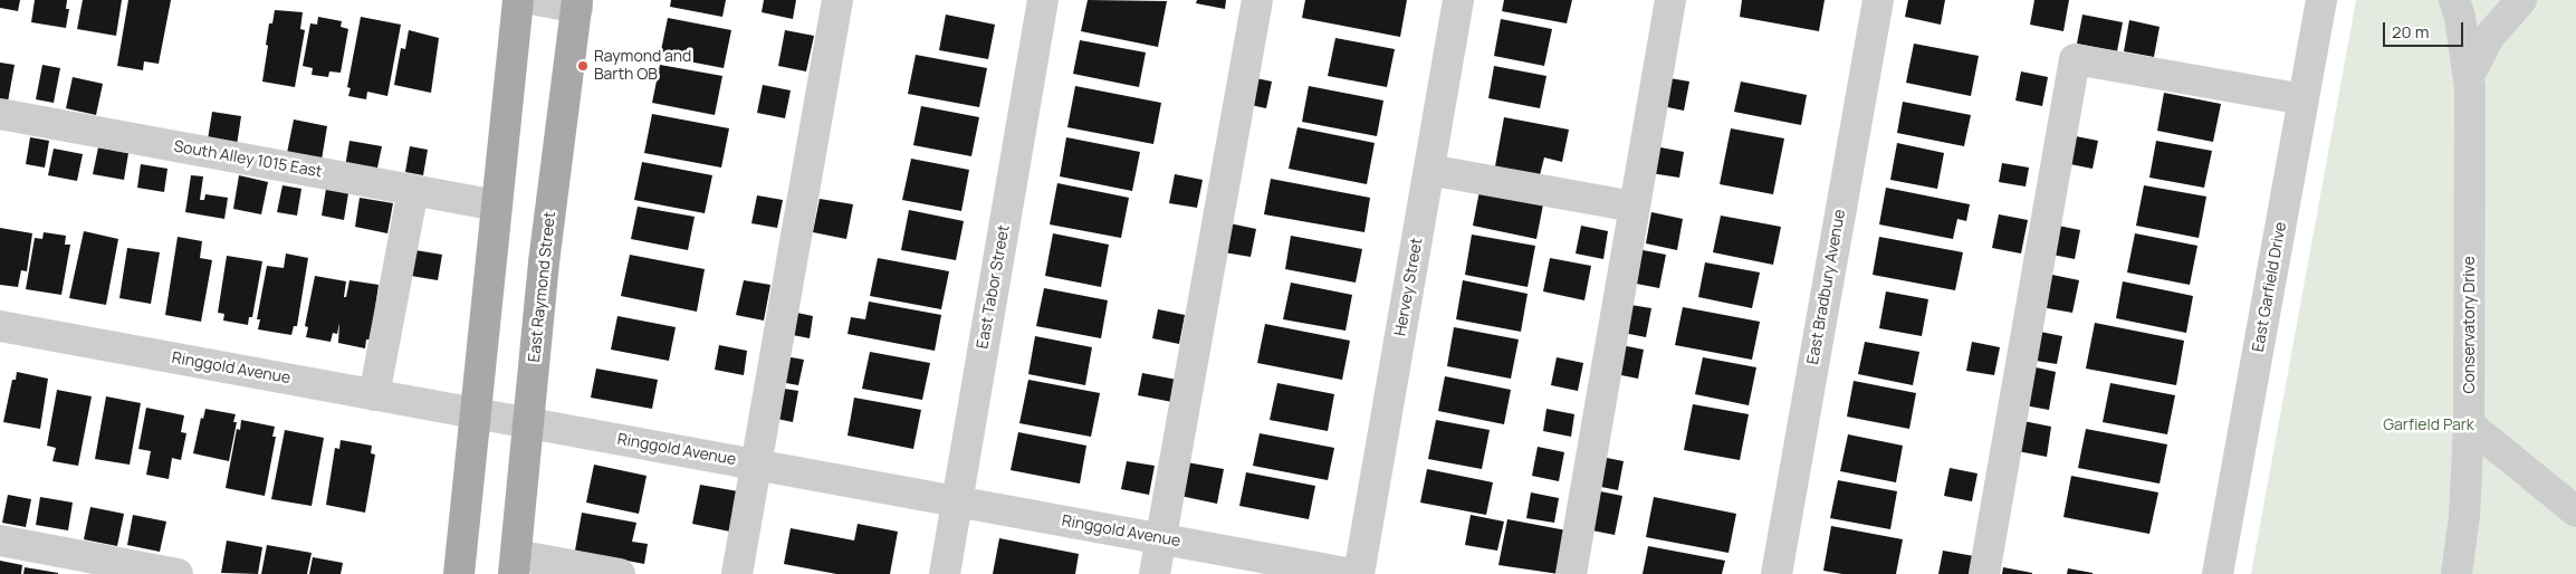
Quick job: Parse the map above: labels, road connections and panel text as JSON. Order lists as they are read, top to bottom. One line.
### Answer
{"streets":{"main road":["East Raymond Street"],"street":["South Alley 1015 East","East Tabor Street","Hervey Street","East Bradbury Avenue","East Garfield Drive","Conservatory Drive","Ringgold Avenue"]},"crossings":[["East Raymond Street","Ringgold Avenue"],["East Tabor Street","Ringgold Avenue"]],"parks":["Garfield Park"],"places":["Raymond and Barth OB"],"scale_bar":"20 m"}
